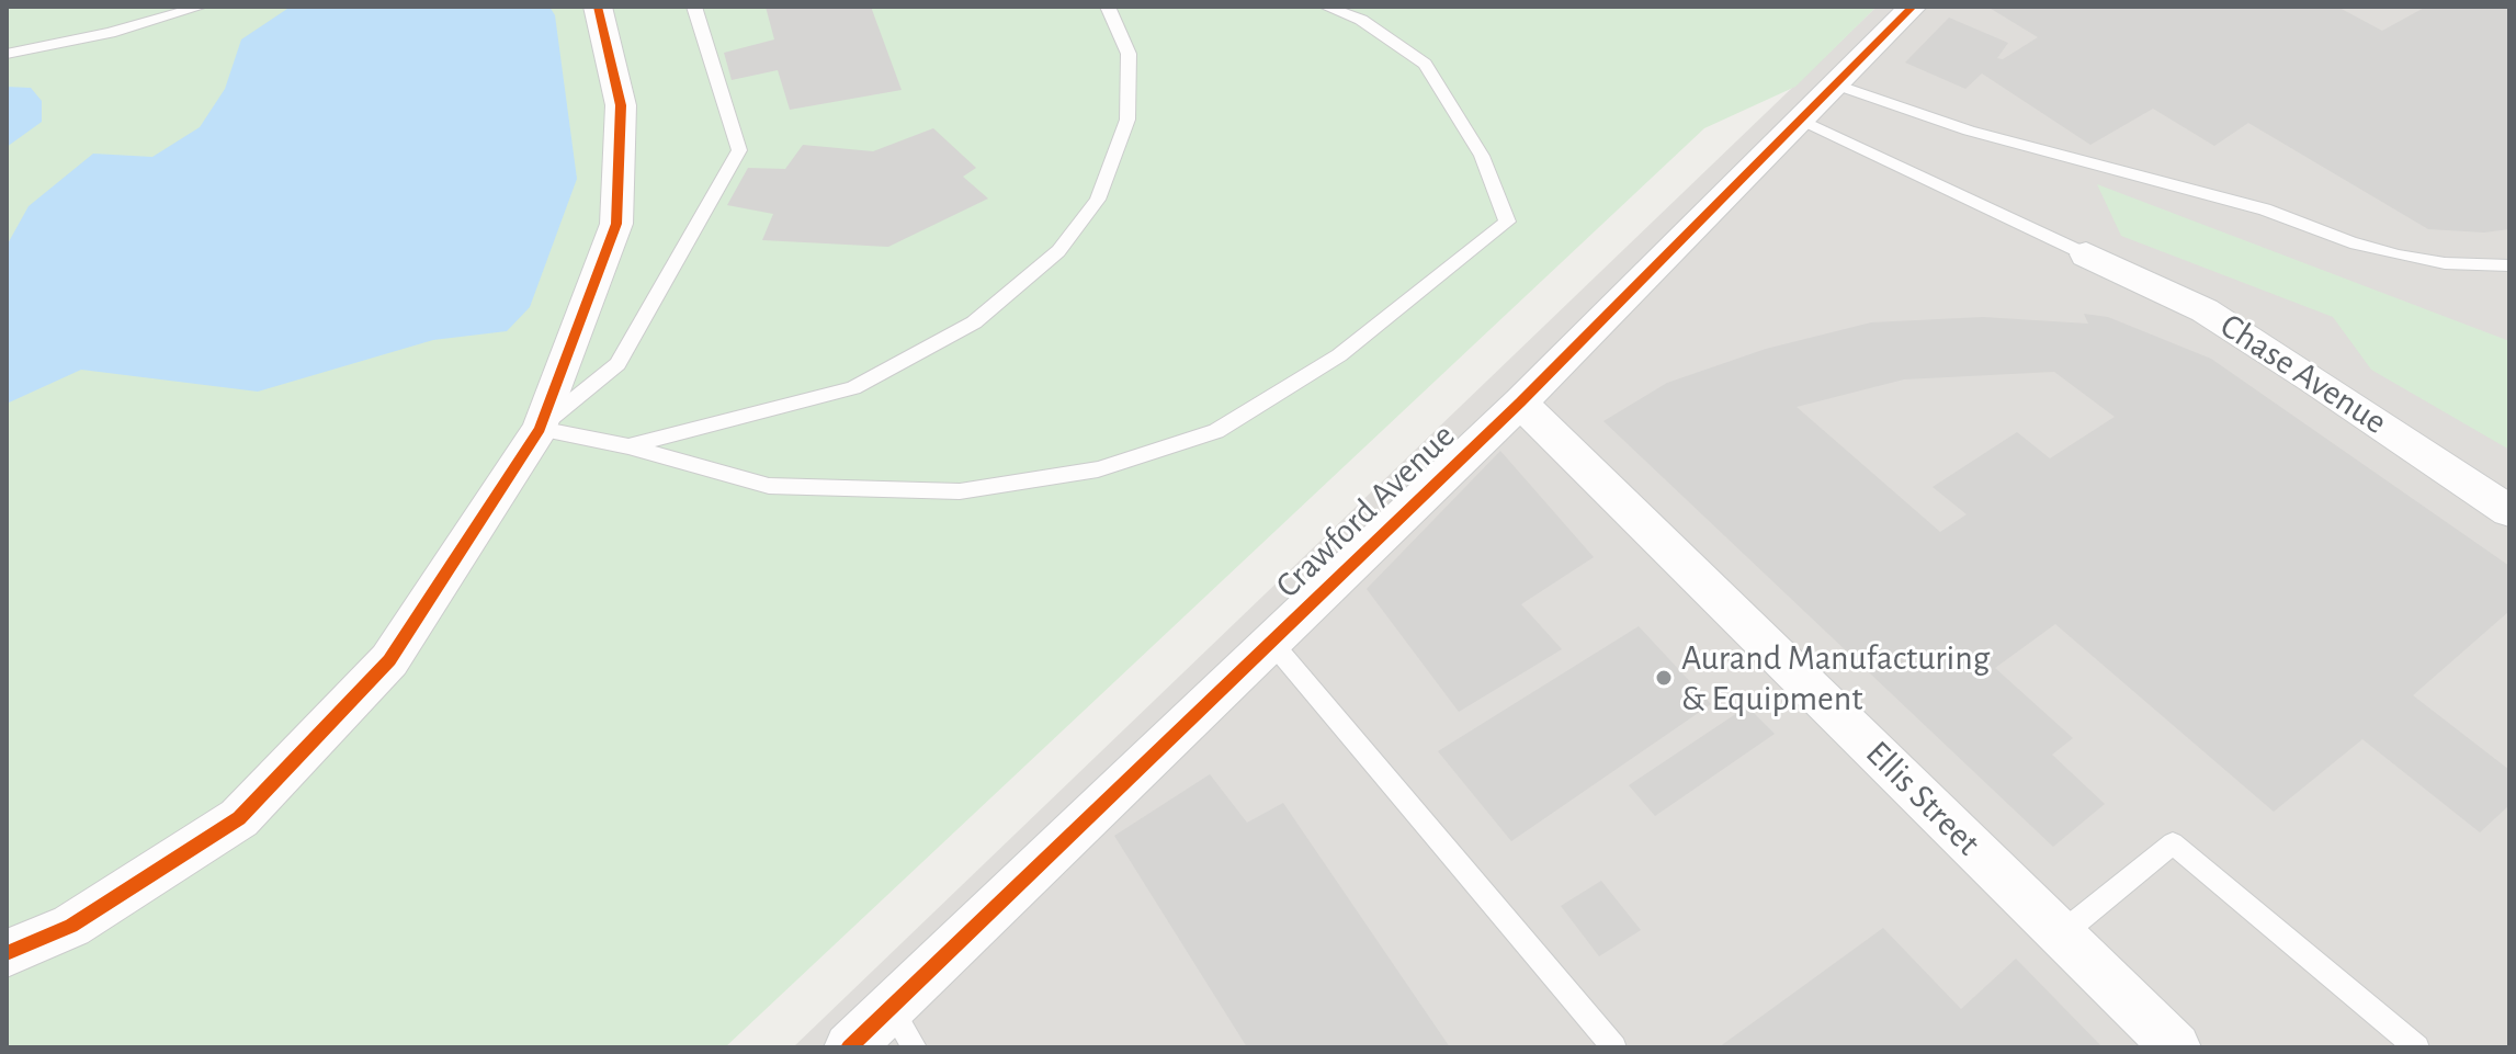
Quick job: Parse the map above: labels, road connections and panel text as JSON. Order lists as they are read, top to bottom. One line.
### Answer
{"streets":{"street":["Chase Avenue","Crawford Avenue","Ellis Street"]},"crossings":[["Crawford Avenue","Ellis Street"]],"places":["Aurand Manufacturing & Equipment"]}
